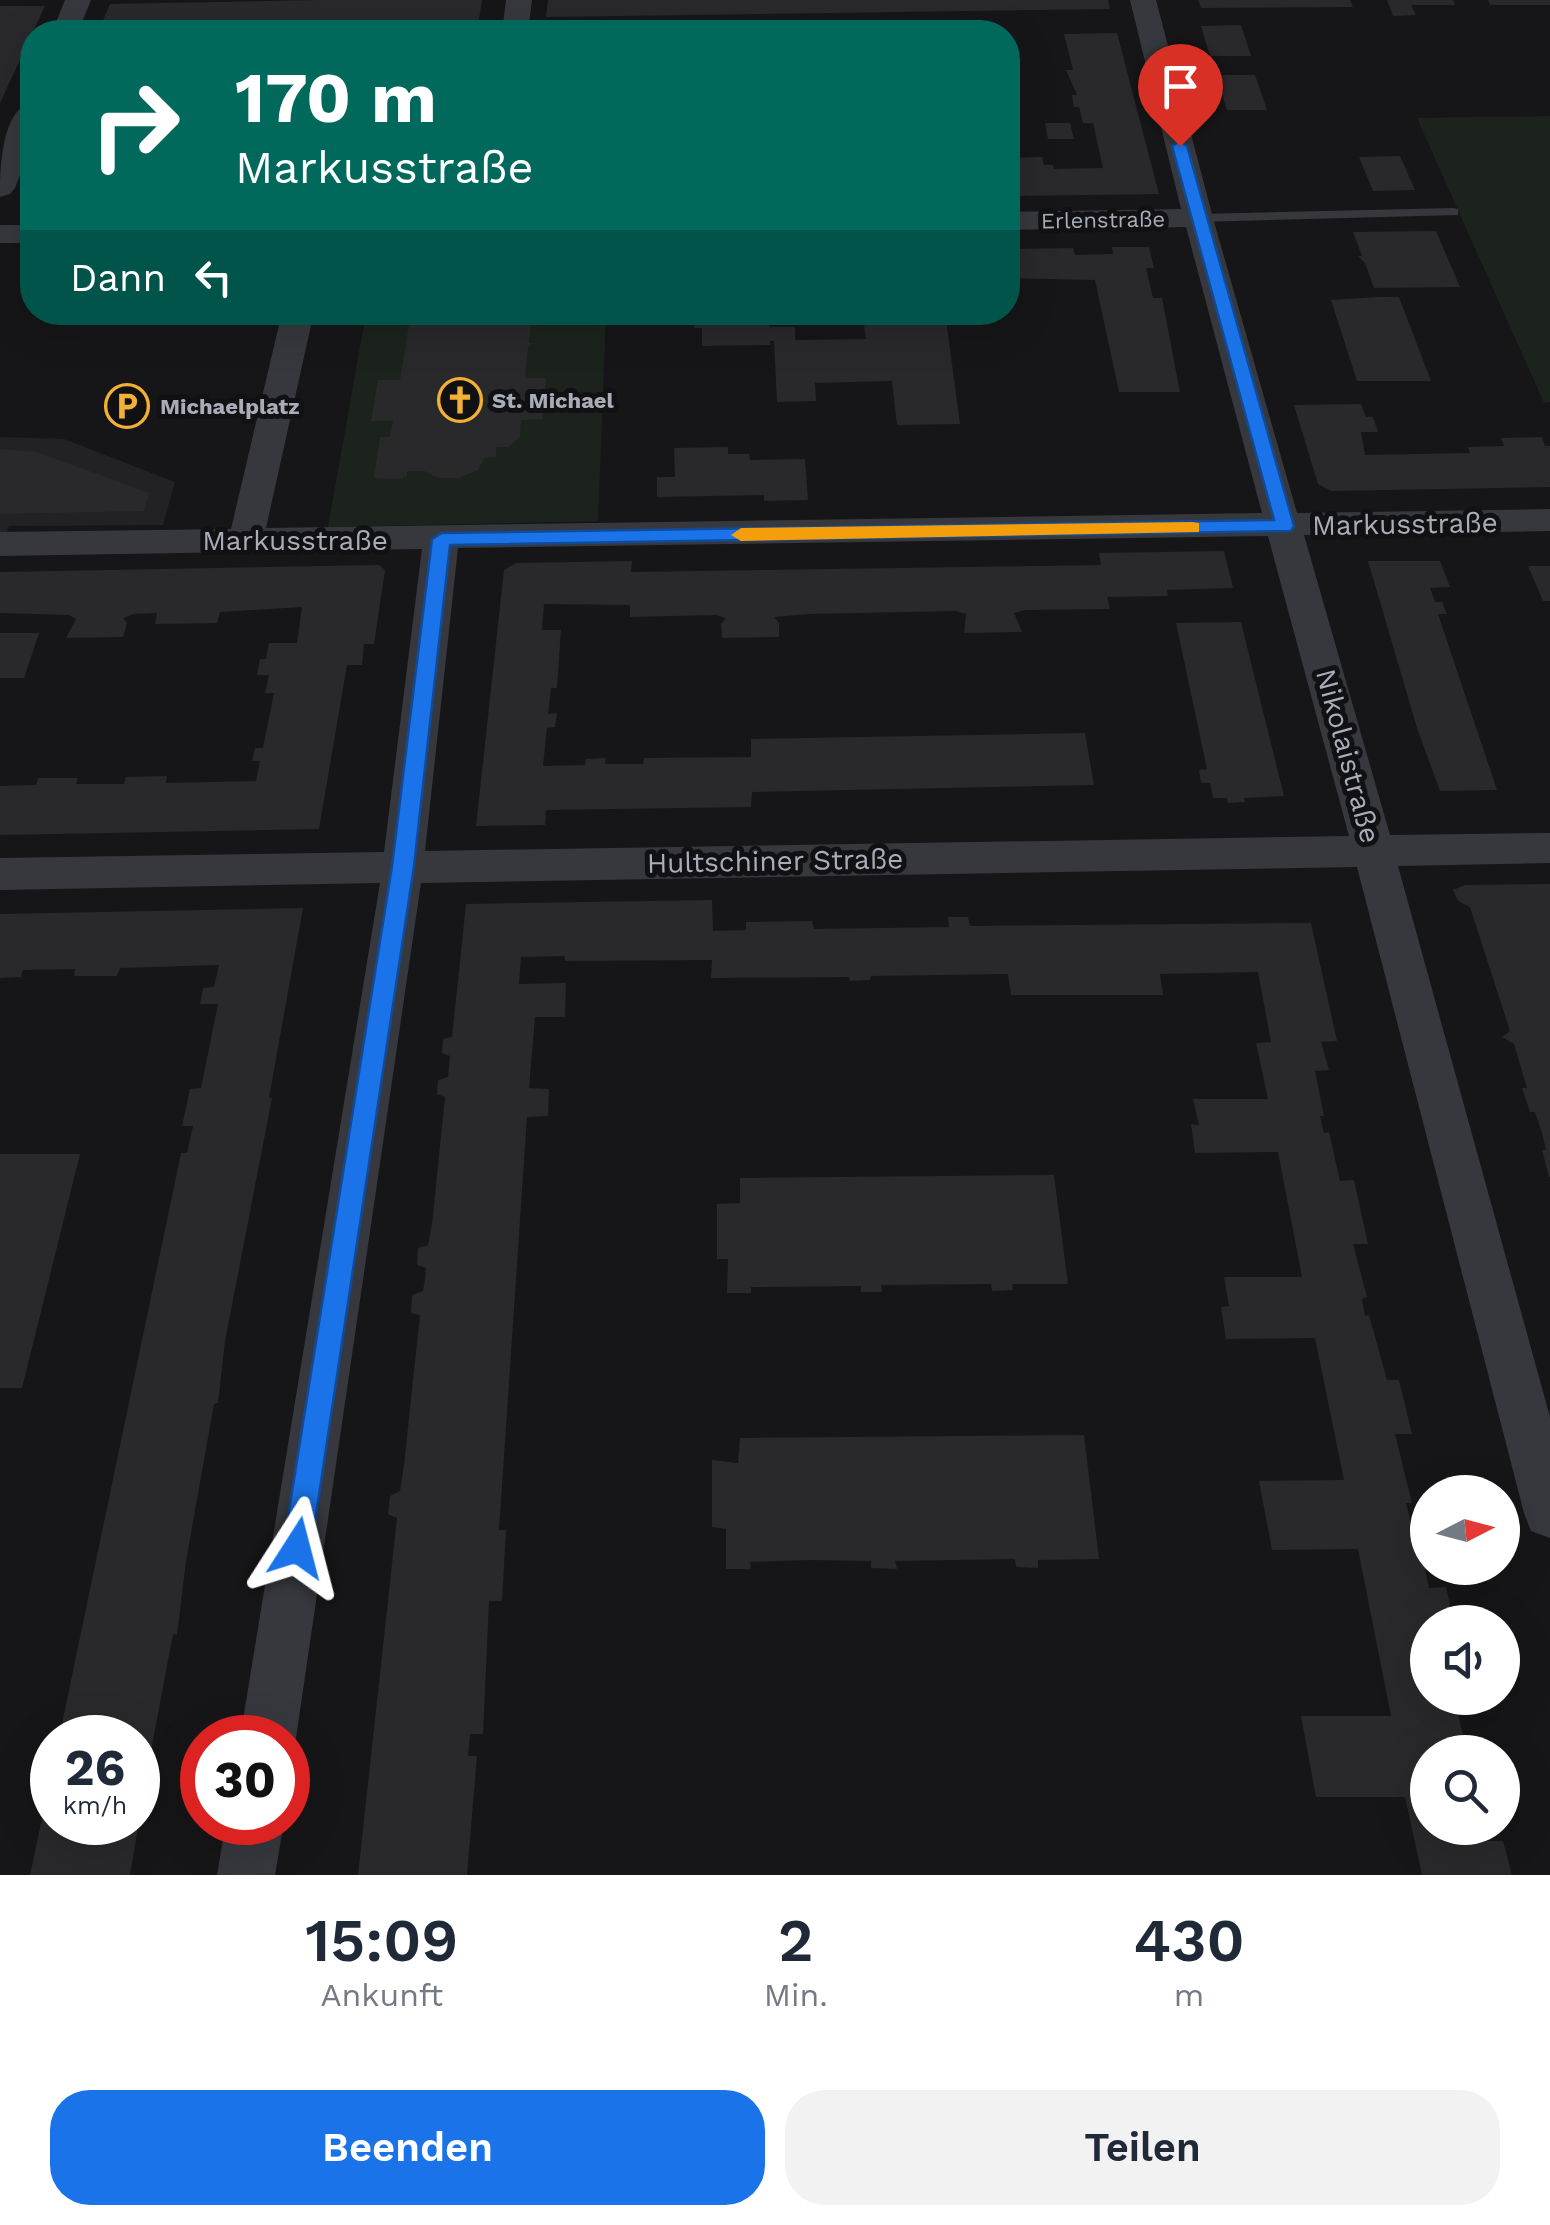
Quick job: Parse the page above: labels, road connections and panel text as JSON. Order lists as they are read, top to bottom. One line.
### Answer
{"streets":{"street":["Erlenstraße","Markusstraße","Nikolaistraße","Hultschiner Straße"]},"crossings":[["Erlenstraße","Nikolaistraße"],["Markusstraße","Nikolaistraße"],["Nikolaistraße","Hultschiner Straße"]],"places":{"church":["St. Michael"],"parking":["Michaelplatz"]},"north":"right","page":{"turn":["170 m","Markusstraße"],"then":"Dann","speed":"26 km/h","limit":"30","eta":["15:09","Ankunft","2","Min.","430","m"],"buttons":["Beenden","Teilen"]}}
